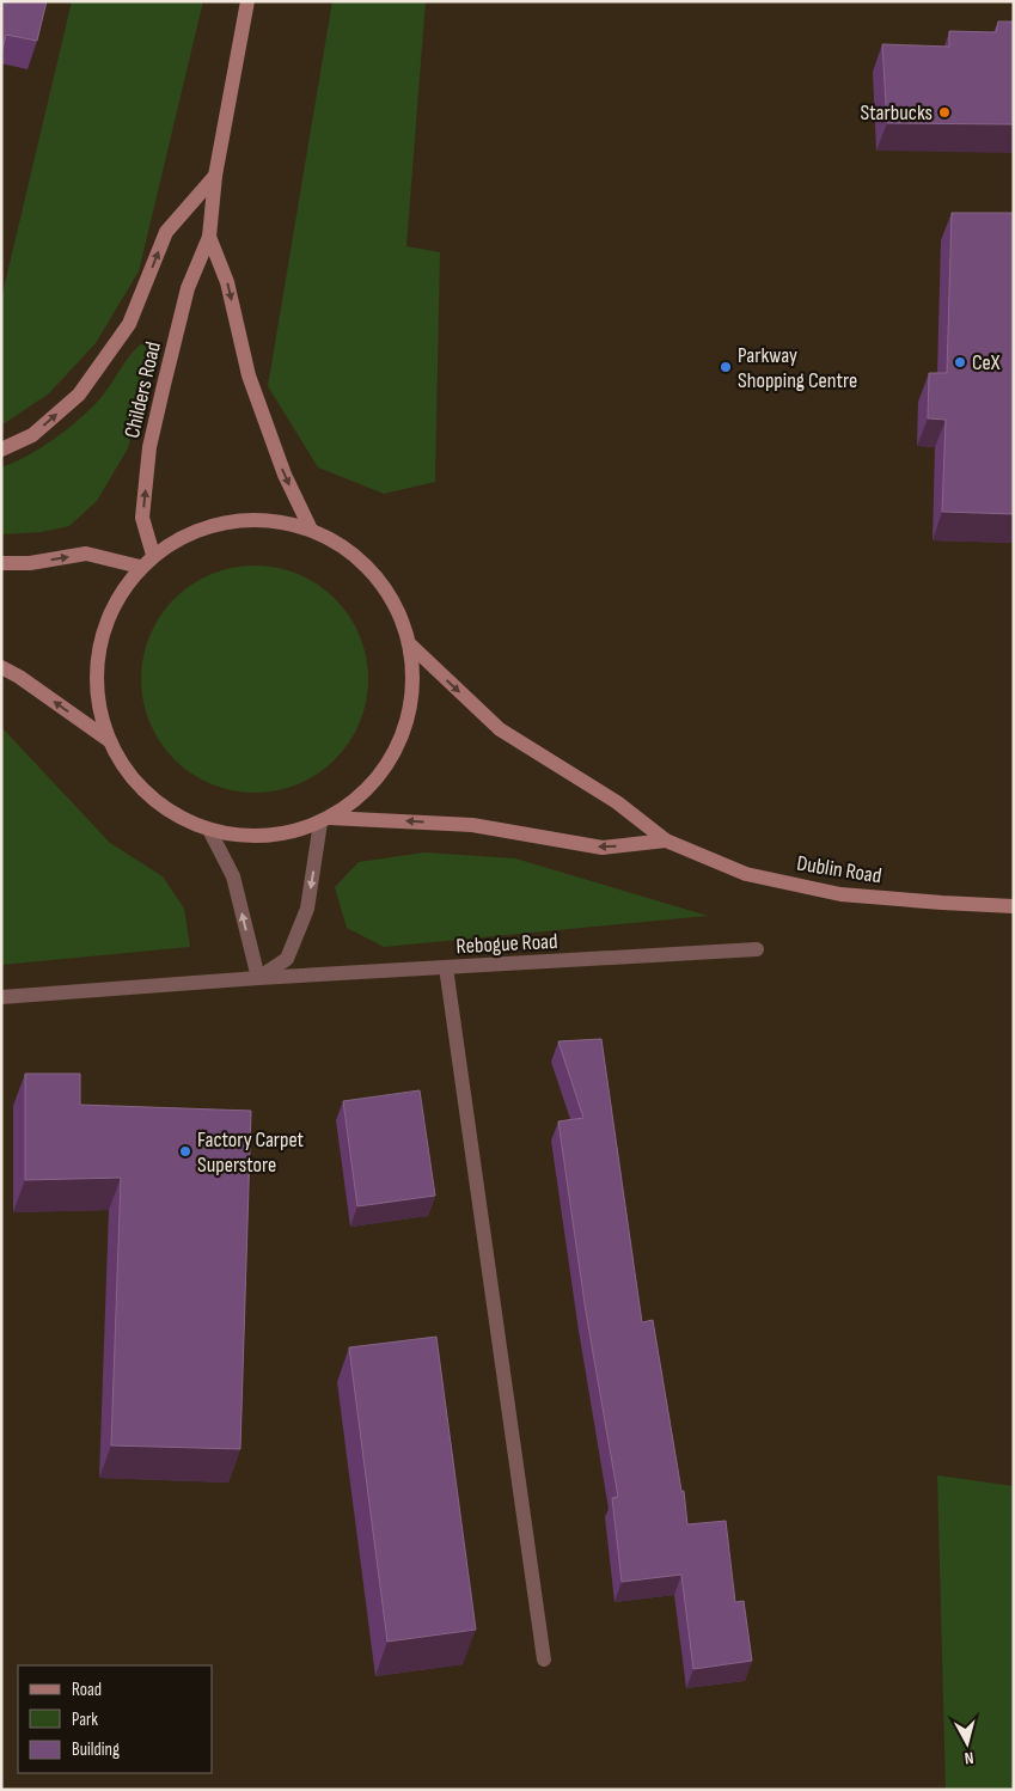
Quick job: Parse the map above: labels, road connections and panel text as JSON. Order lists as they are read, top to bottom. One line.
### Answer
{"streets":{"main road":["Childers Road","Dublin Road"],"street":["Rebogue Road"]},"places":["Starbucks","CeX","Parkway Shopping Centre","Factory Carpet Superstore"],"legend":["Road","Park","Building"],"north":"bottom"}
